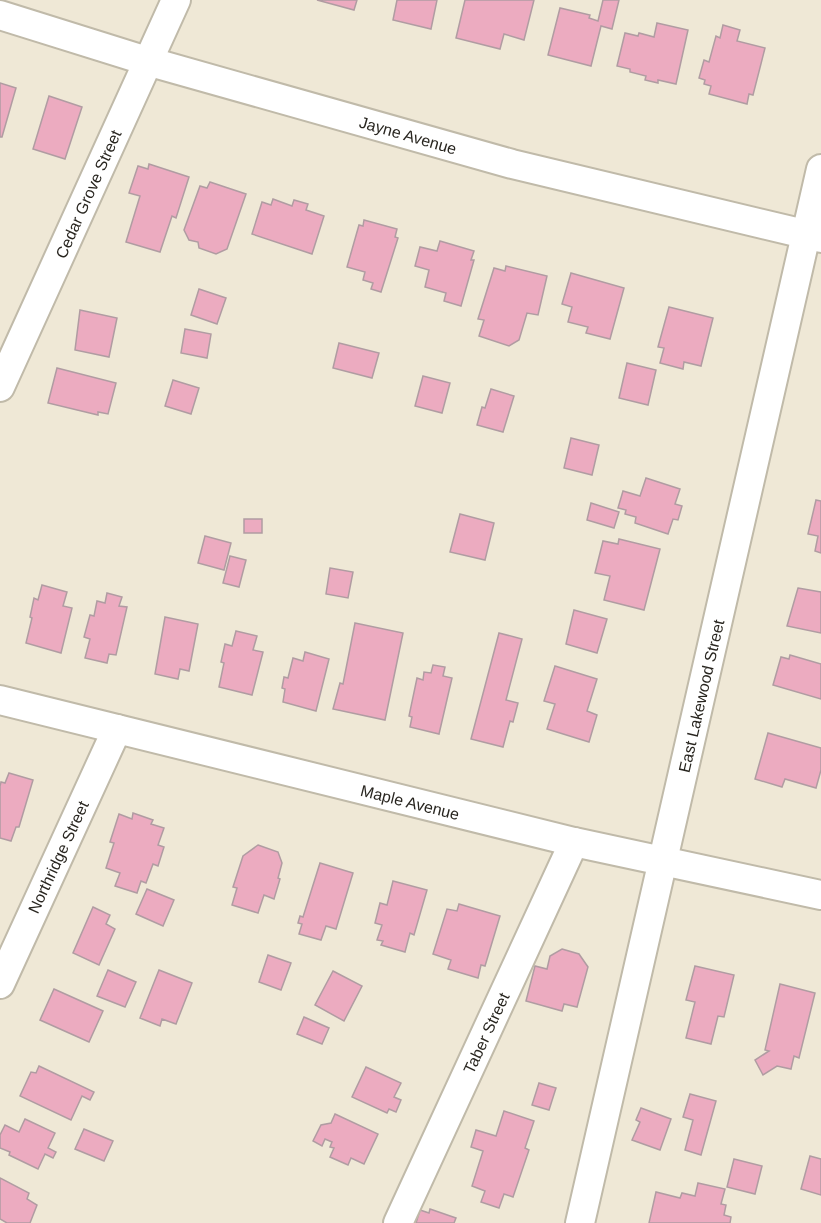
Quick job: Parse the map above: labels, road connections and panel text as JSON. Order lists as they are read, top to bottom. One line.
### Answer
{"streets":{"street":["Jayne Avenue","Cedar Grove Street","East Lakewood Street","Maple Avenue","Northridge Street","Taber Street"]},"crossings":[["Jayne Avenue","Cedar Grove Street"],["Jayne Avenue","East Lakewood Street"],["East Lakewood Street","Maple Avenue"],["Maple Avenue","Northridge Street"],["Maple Avenue","Taber Street"]]}
